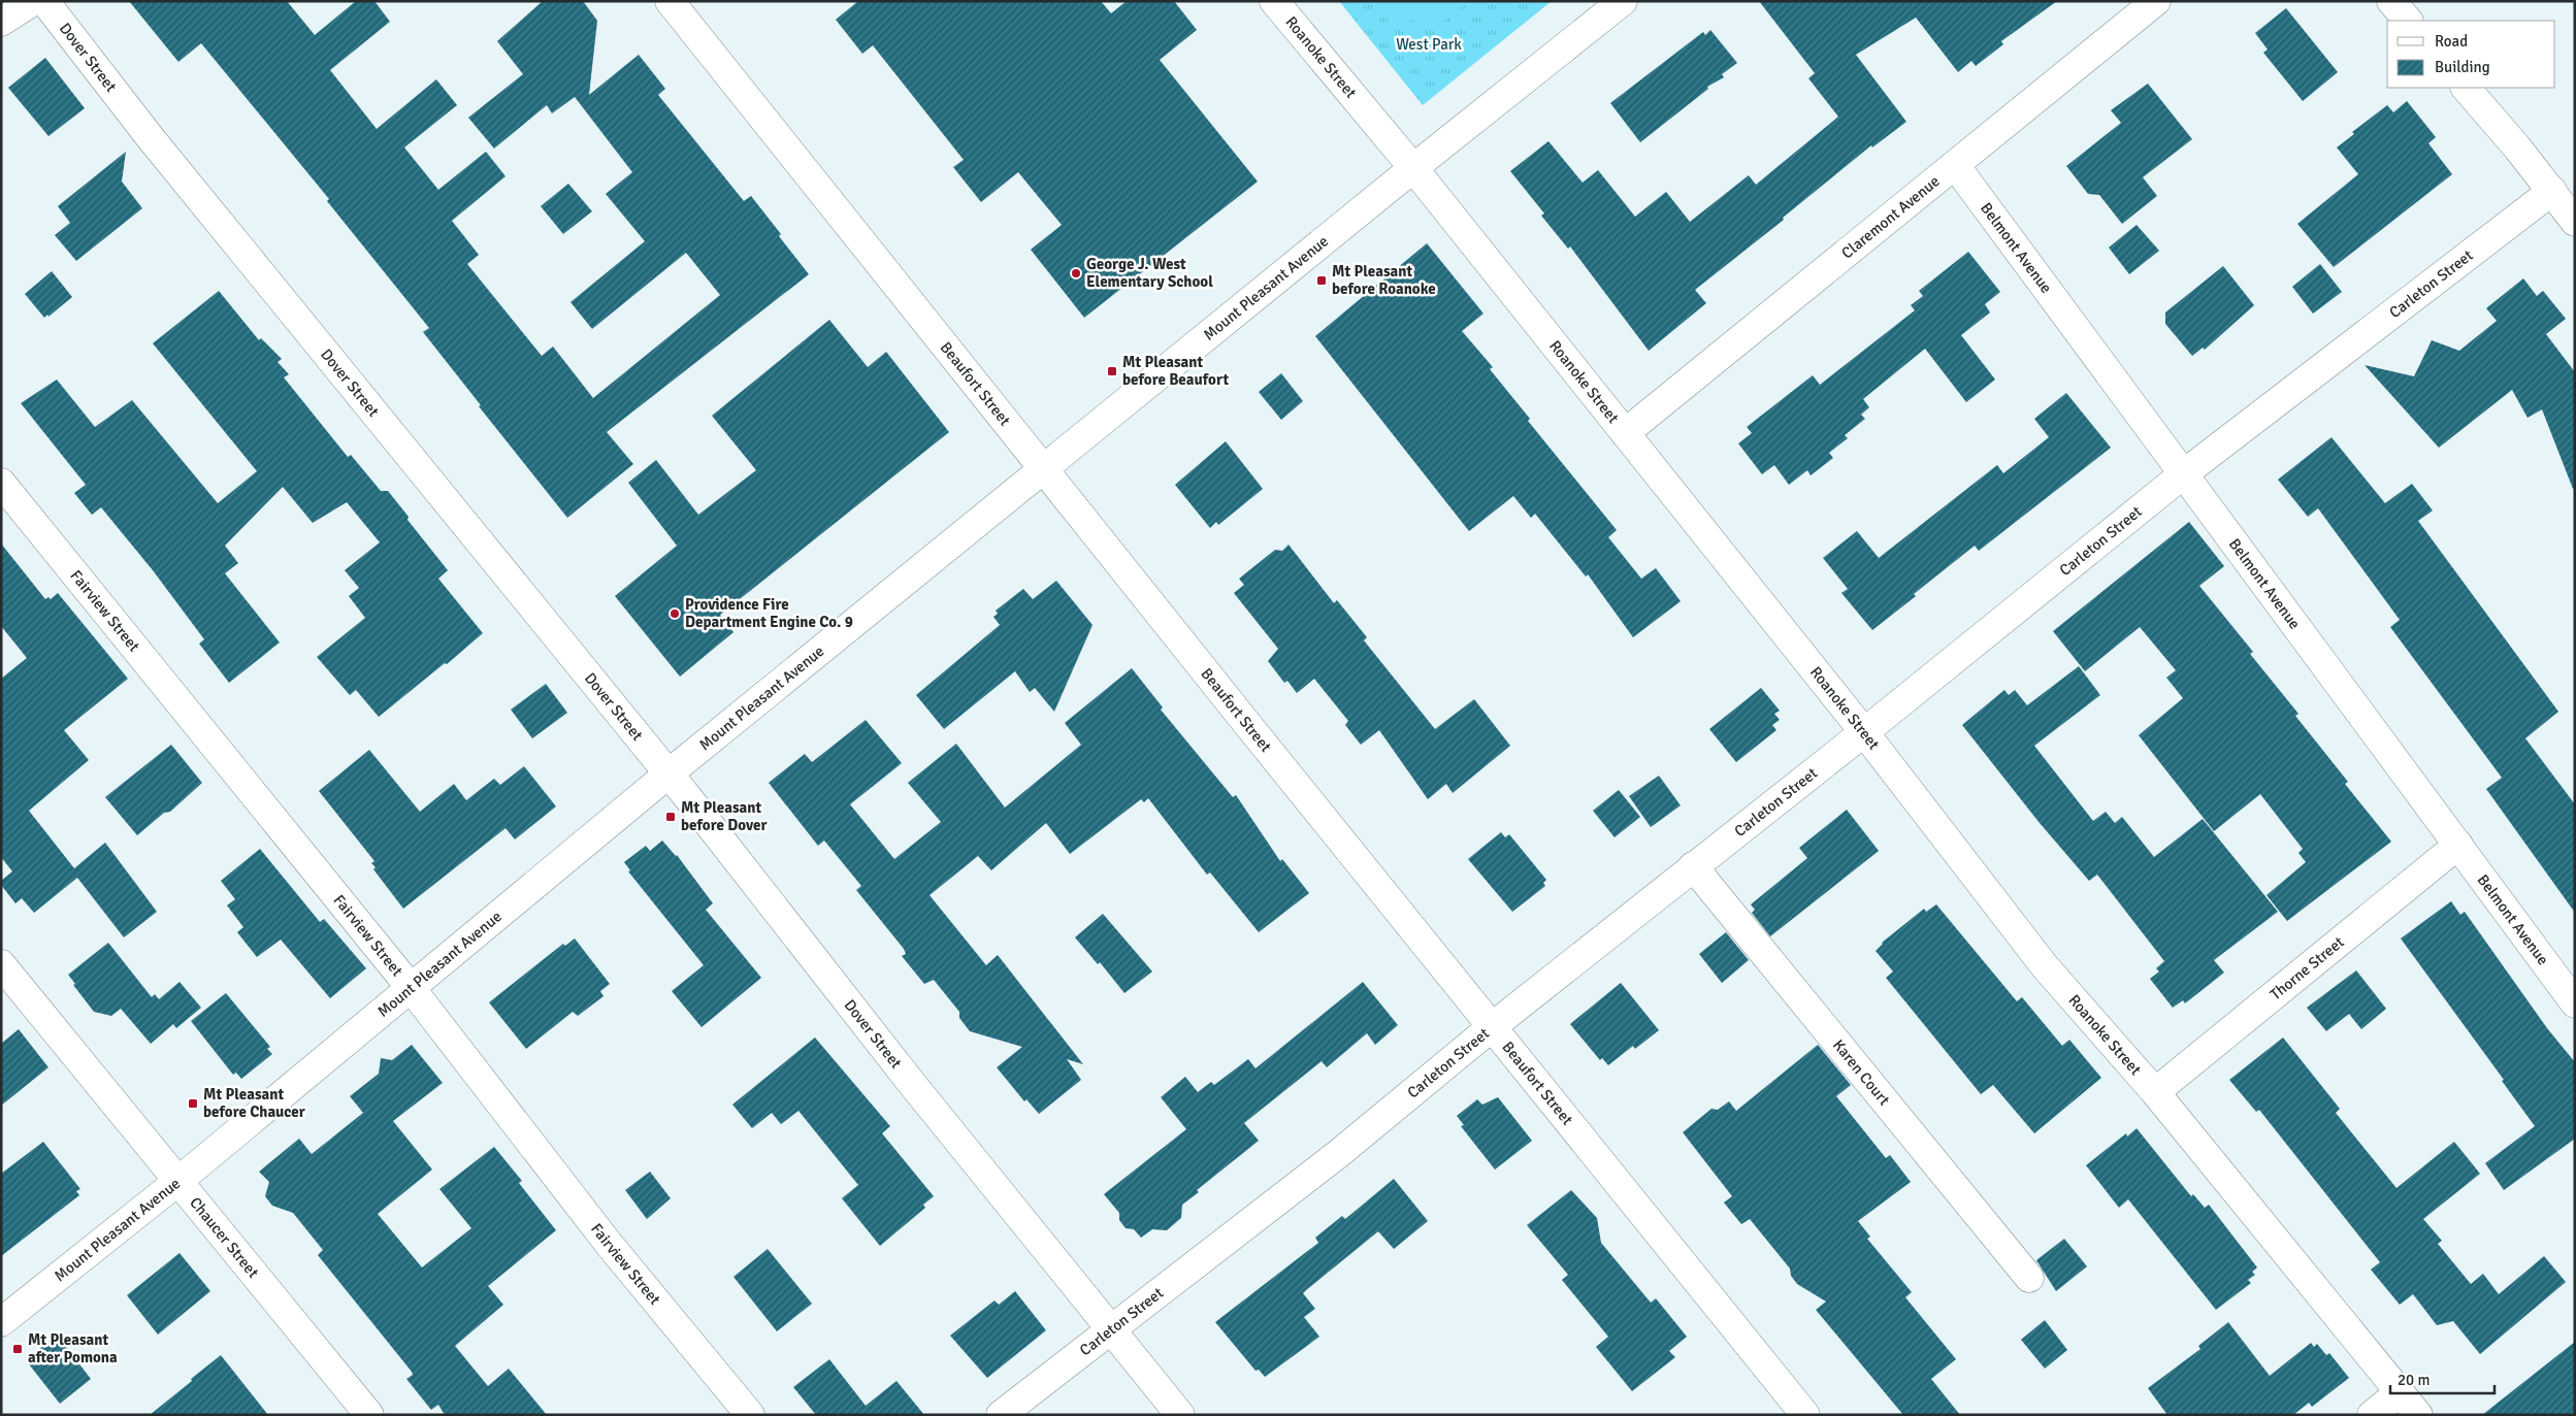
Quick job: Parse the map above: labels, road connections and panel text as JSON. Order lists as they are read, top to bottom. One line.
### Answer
{"streets":{"street":["Dover Street","Roanoke Street","Claremont Avenue","Belmont Avenue","Carleton Street","Mount Pleasant Avenue","Beaufort Street","Fairview Street","Thorne Street","Karen Court","Chaucer Street"]},"crossings":[["Dover Street","Carleton Street"],["Dover Street","Mount Pleasant Avenue"],["Roanoke Street","Claremont Avenue"],["Roanoke Street","Carleton Street"],["Roanoke Street","Mount Pleasant Avenue"],["Roanoke Street","Thorne Street"],["Claremont Avenue","Belmont Avenue"],["Belmont Avenue","Carleton Street"],["Belmont Avenue","Thorne Street"],["Carleton Street","Beaufort Street"],["Carleton Street","Karen Court"],["Mount Pleasant Avenue","Beaufort Street"],["Mount Pleasant Avenue","Fairview Street"],["Mount Pleasant Avenue","Chaucer Street"]],"parks":["West Park"],"places":{"other":["George J. West Elementary School","Providence Fire Department Engine Co. 9"],"transit":["Mt Pleasant before Roanoke","Mt Pleasant before Beaufort","Mt Pleasant before Dover","Mt Pleasant before Chaucer","Mt Pleasant after Pomona"]},"legend":["Road","Building"],"scale_bar":"20 m"}
